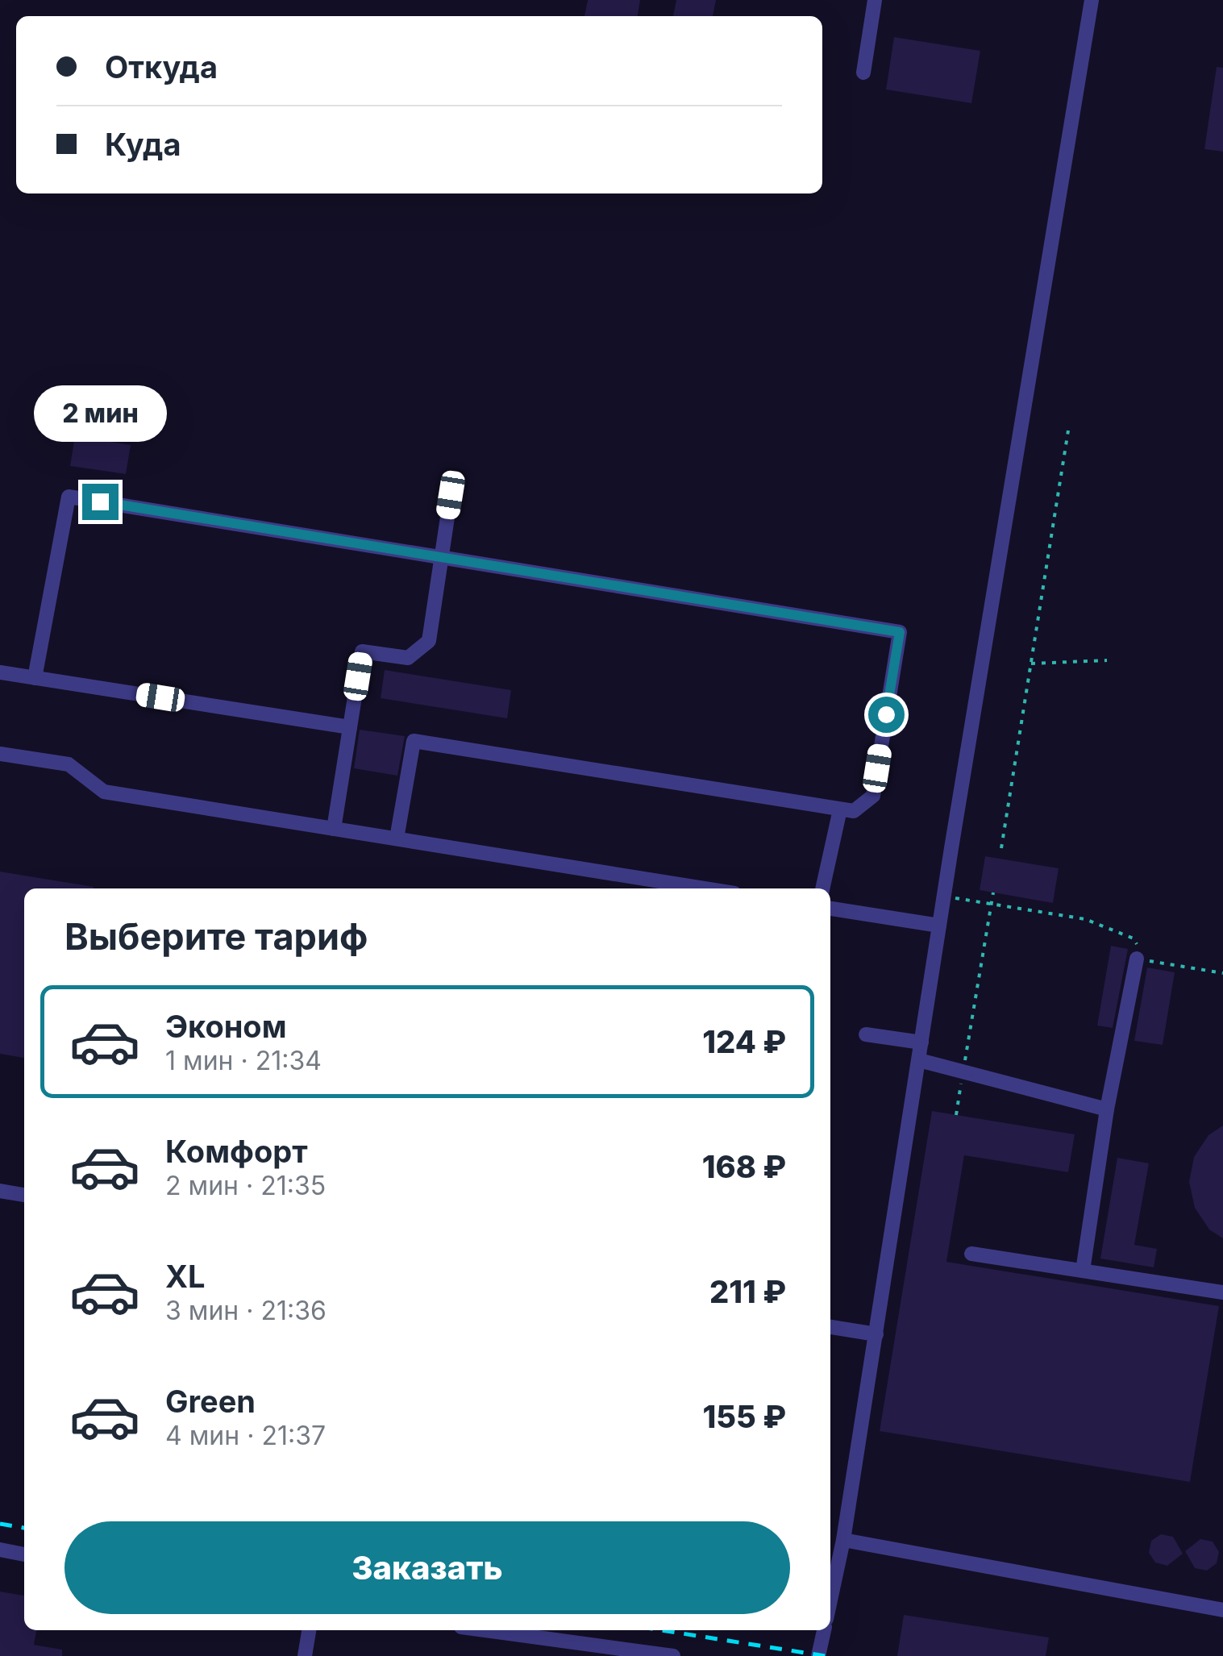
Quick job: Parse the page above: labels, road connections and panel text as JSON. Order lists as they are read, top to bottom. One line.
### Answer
{"page":{"banner":["Откуда","Куда"],"bubble":"2 мин","heading":"Выберите тариф","list":[{"name":"Эконом","note":"1 мин · 21:34","value":"124 ₽"},{"name":"Комфорт","note":"2 мин · 21:35","value":"168 ₽"},{"name":"XL","note":"3 мин · 21:36","value":"211 ₽"},{"name":"Green","note":"4 мин · 21:37","value":"155 ₽"}],"buttons":"Заказать"}}
